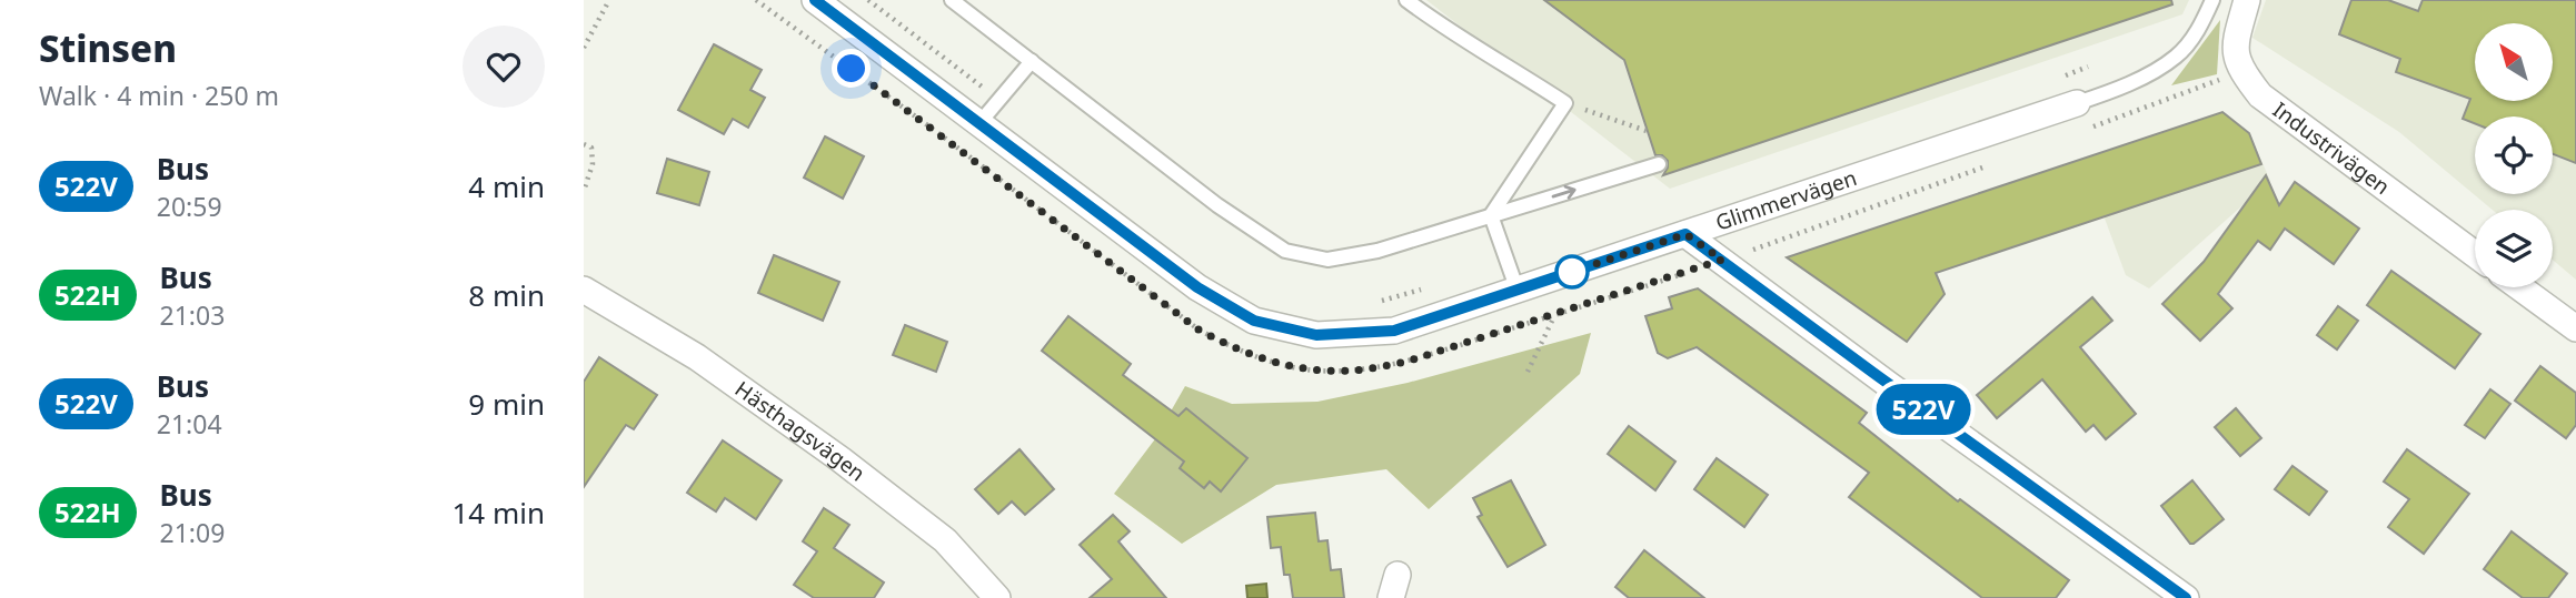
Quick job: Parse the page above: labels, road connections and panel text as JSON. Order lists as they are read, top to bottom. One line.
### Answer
{"streets":{"street":["Industrivägen","Glimmervägen","Hästhagsvägen"]},"lines":["bus line 522V"],"north":"top left","page":{"heading":["Stinsen","Walk · 4 min · 250 m"],"on_map":"522V","list":[{"mark":"522V","name":"Bus","note":"20:59","value":"4 min"},{"mark":"522H","name":"Bus","note":"21:03","value":"8 min"},{"mark":"522V","name":"Bus","note":"21:04","value":"9 min"},{"mark":"522H","name":"Bus","note":"21:09","value":"14 min"}]}}
